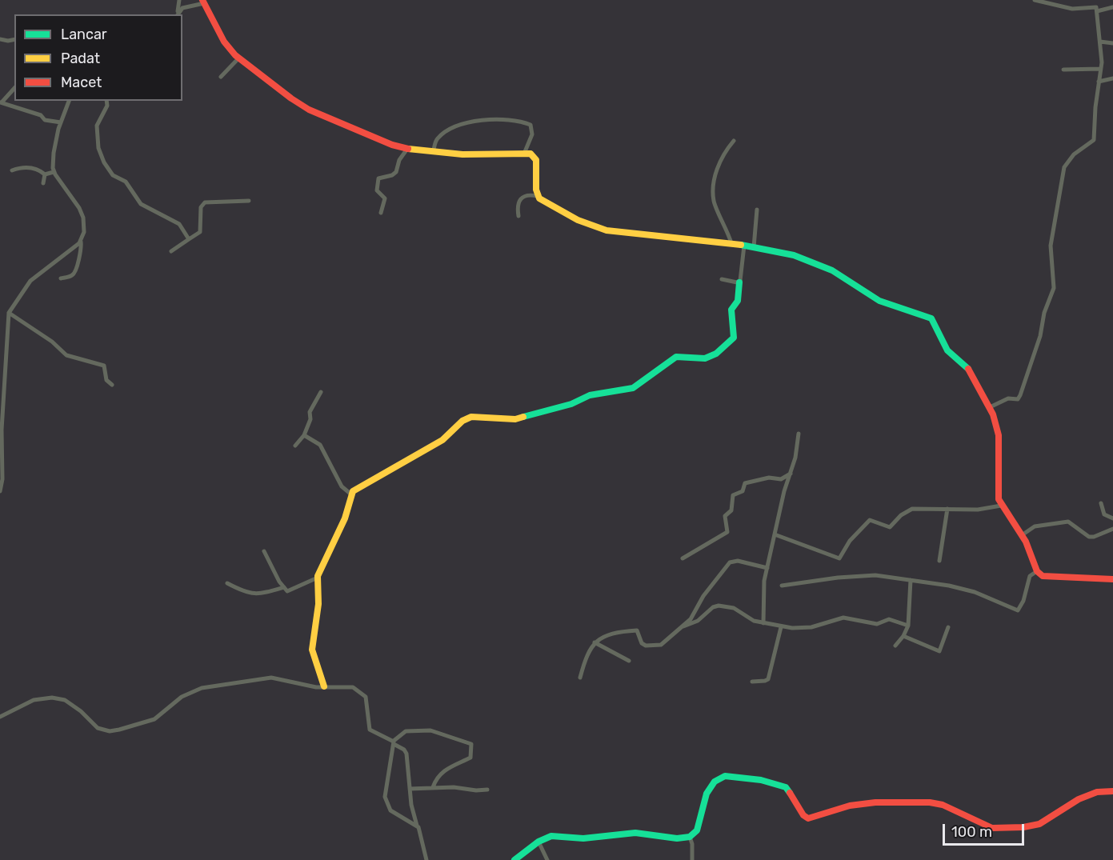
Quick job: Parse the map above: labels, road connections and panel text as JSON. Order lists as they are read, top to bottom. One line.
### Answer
{"legend":["Lancar","Padat","Macet"],"scale_bar":"100 m"}
